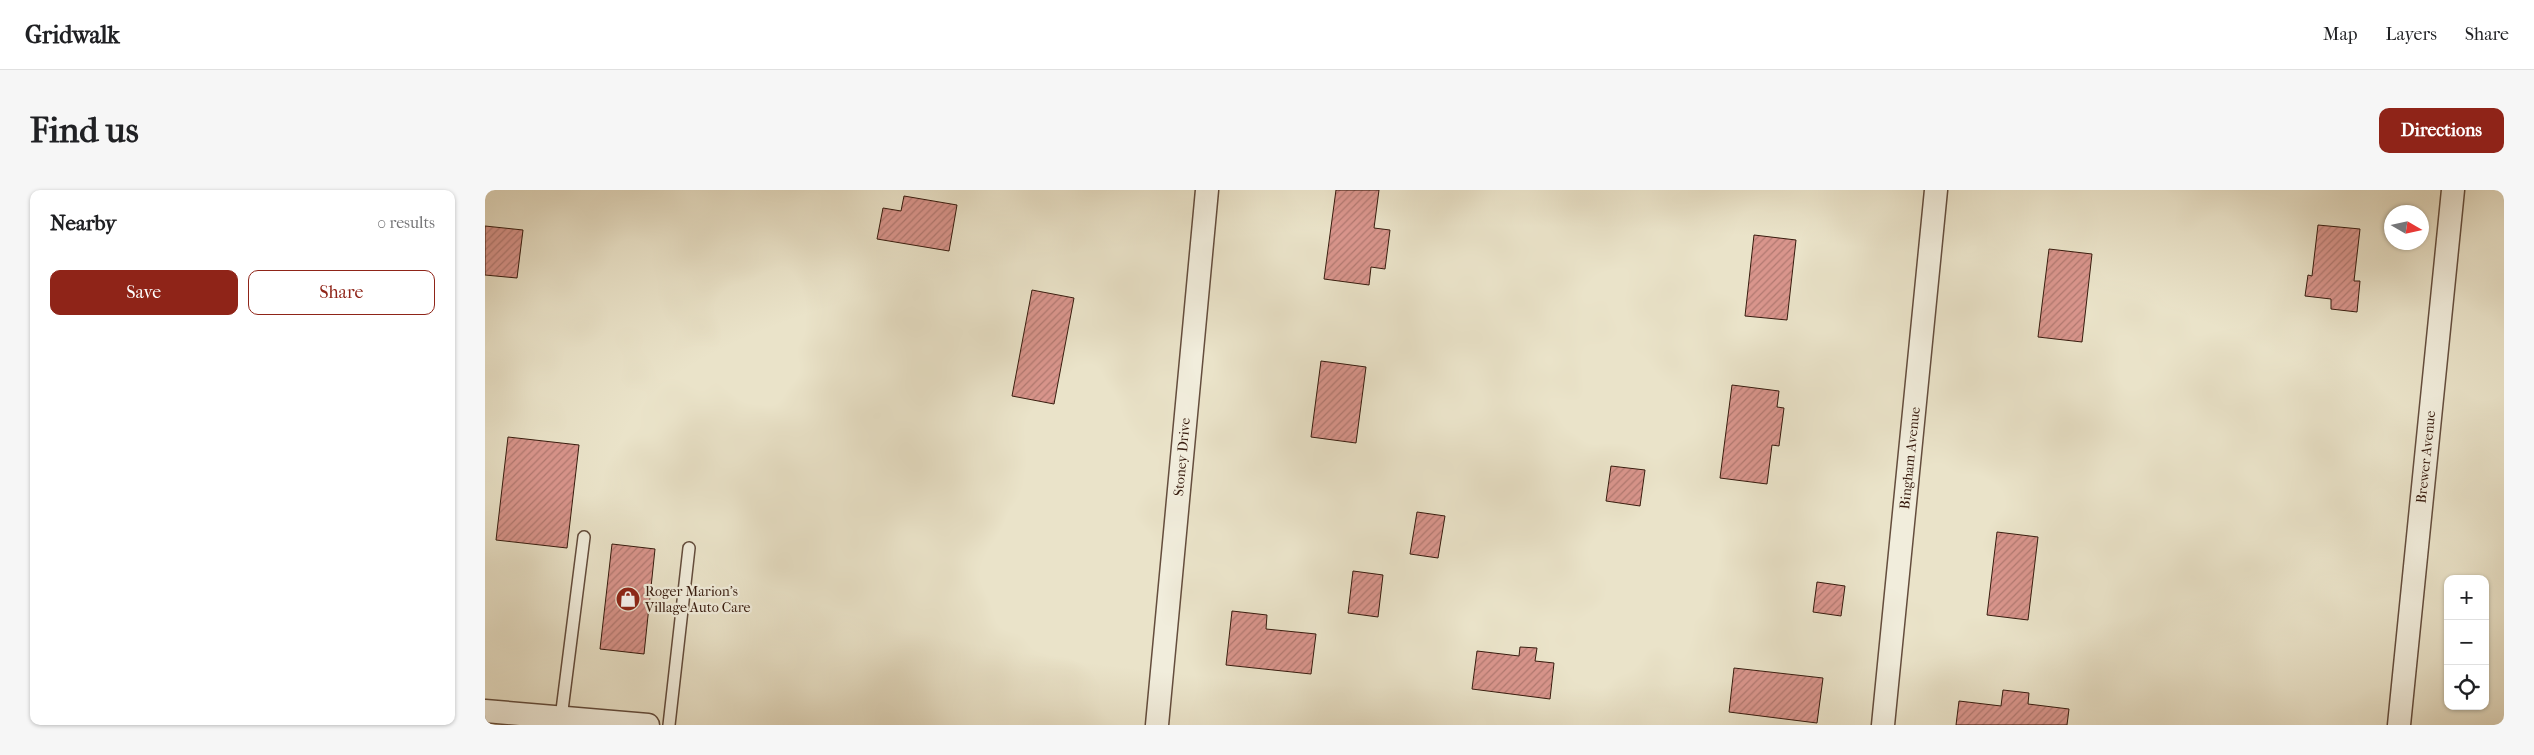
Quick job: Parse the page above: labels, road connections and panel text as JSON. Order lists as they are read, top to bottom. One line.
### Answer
{"streets":{"street":["Stoney Drive","Brewer Avenue","Bingham Avenue"]},"places":{"shop":["Roger Marion's Village Auto Care"]},"north":"right","page":{"header":"Gridwalk","nav":["Map","Layers","Share"],"buttons":["Directions",["Save","Share"]],"title":"Find us","heading":["Nearby","0 results"],"map_buttons":["+","−"]}}
